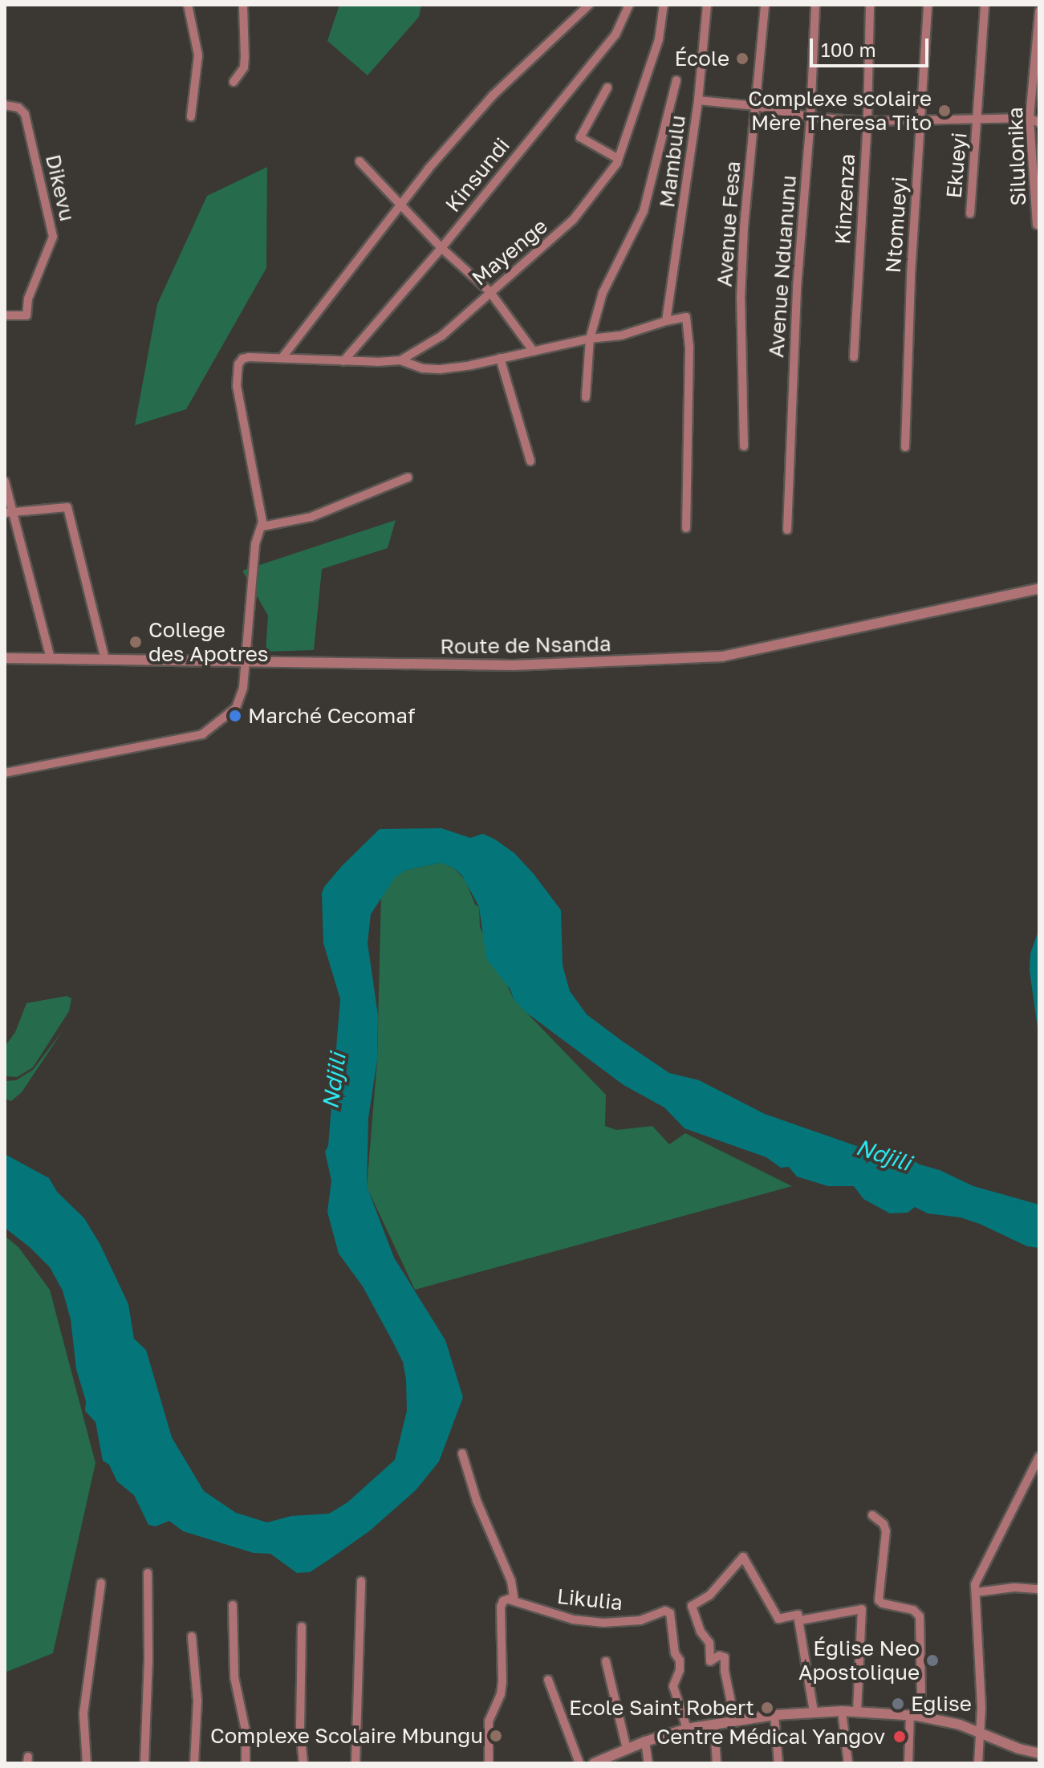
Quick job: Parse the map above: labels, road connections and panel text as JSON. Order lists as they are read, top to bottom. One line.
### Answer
{"streets":{"street":["Silulonika","Mambulu","Ekueyi","Kinsundi","Dikevu","Kinzenza","Avenue Fesa","Ntomueyi","Mayenge","Avenue Nduanunu","Route de Nsanda","Likulia"]},"crossings":[["Kinsundi","Mayenge"]],"water":["Ndjili"],"places":["École","Complexe scolaire Mère Theresa Tito","College des Apotres","Marché Cecomaf","Église Neo Apostolique","Eglise","Ecole Saint Robert","Complexe Scolaire Mbungu","Centre Médical Yangov"],"scale_bar":"100 m"}
